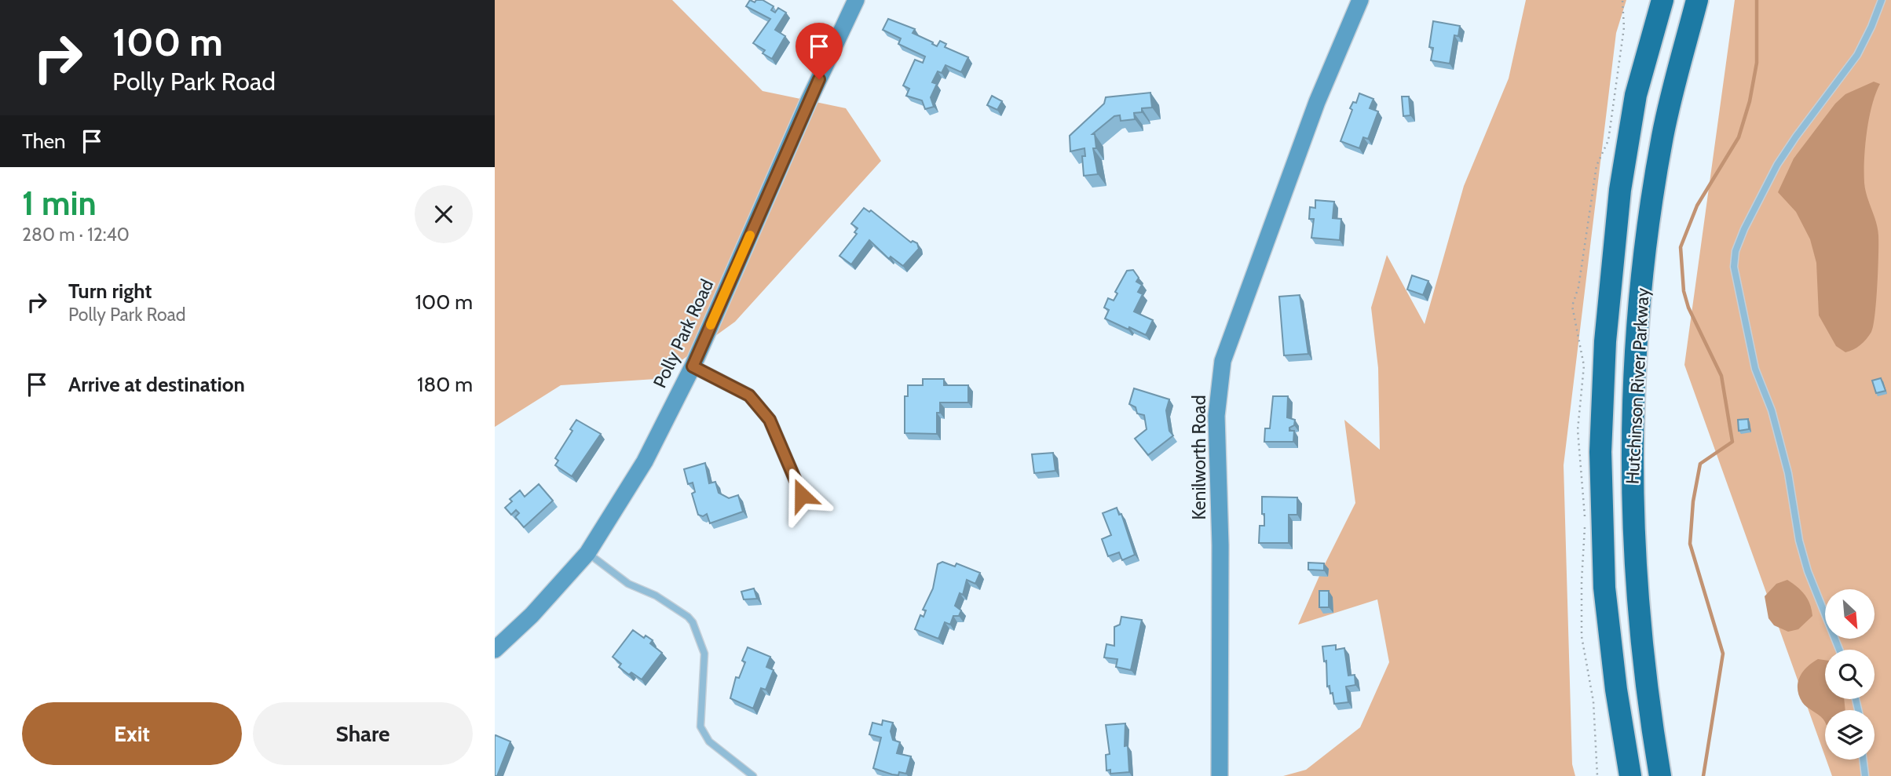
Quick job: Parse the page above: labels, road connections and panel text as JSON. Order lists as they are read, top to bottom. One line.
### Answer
{"streets":{"highway":["Hutchinson River Parkway"],"street":["Polly Park Road","Kenilworth Road"]},"north":"bottom right","page":{"turn":["100 m","Polly Park Road"],"then":"Then","heading":["1 min","280 m · 12:40"],"list":[{"name":"Turn right","note":"Polly Park Road","value":"100 m"},{"name":"Arrive at destination","value":"180 m"}],"buttons":["Exit","Share"]}}
